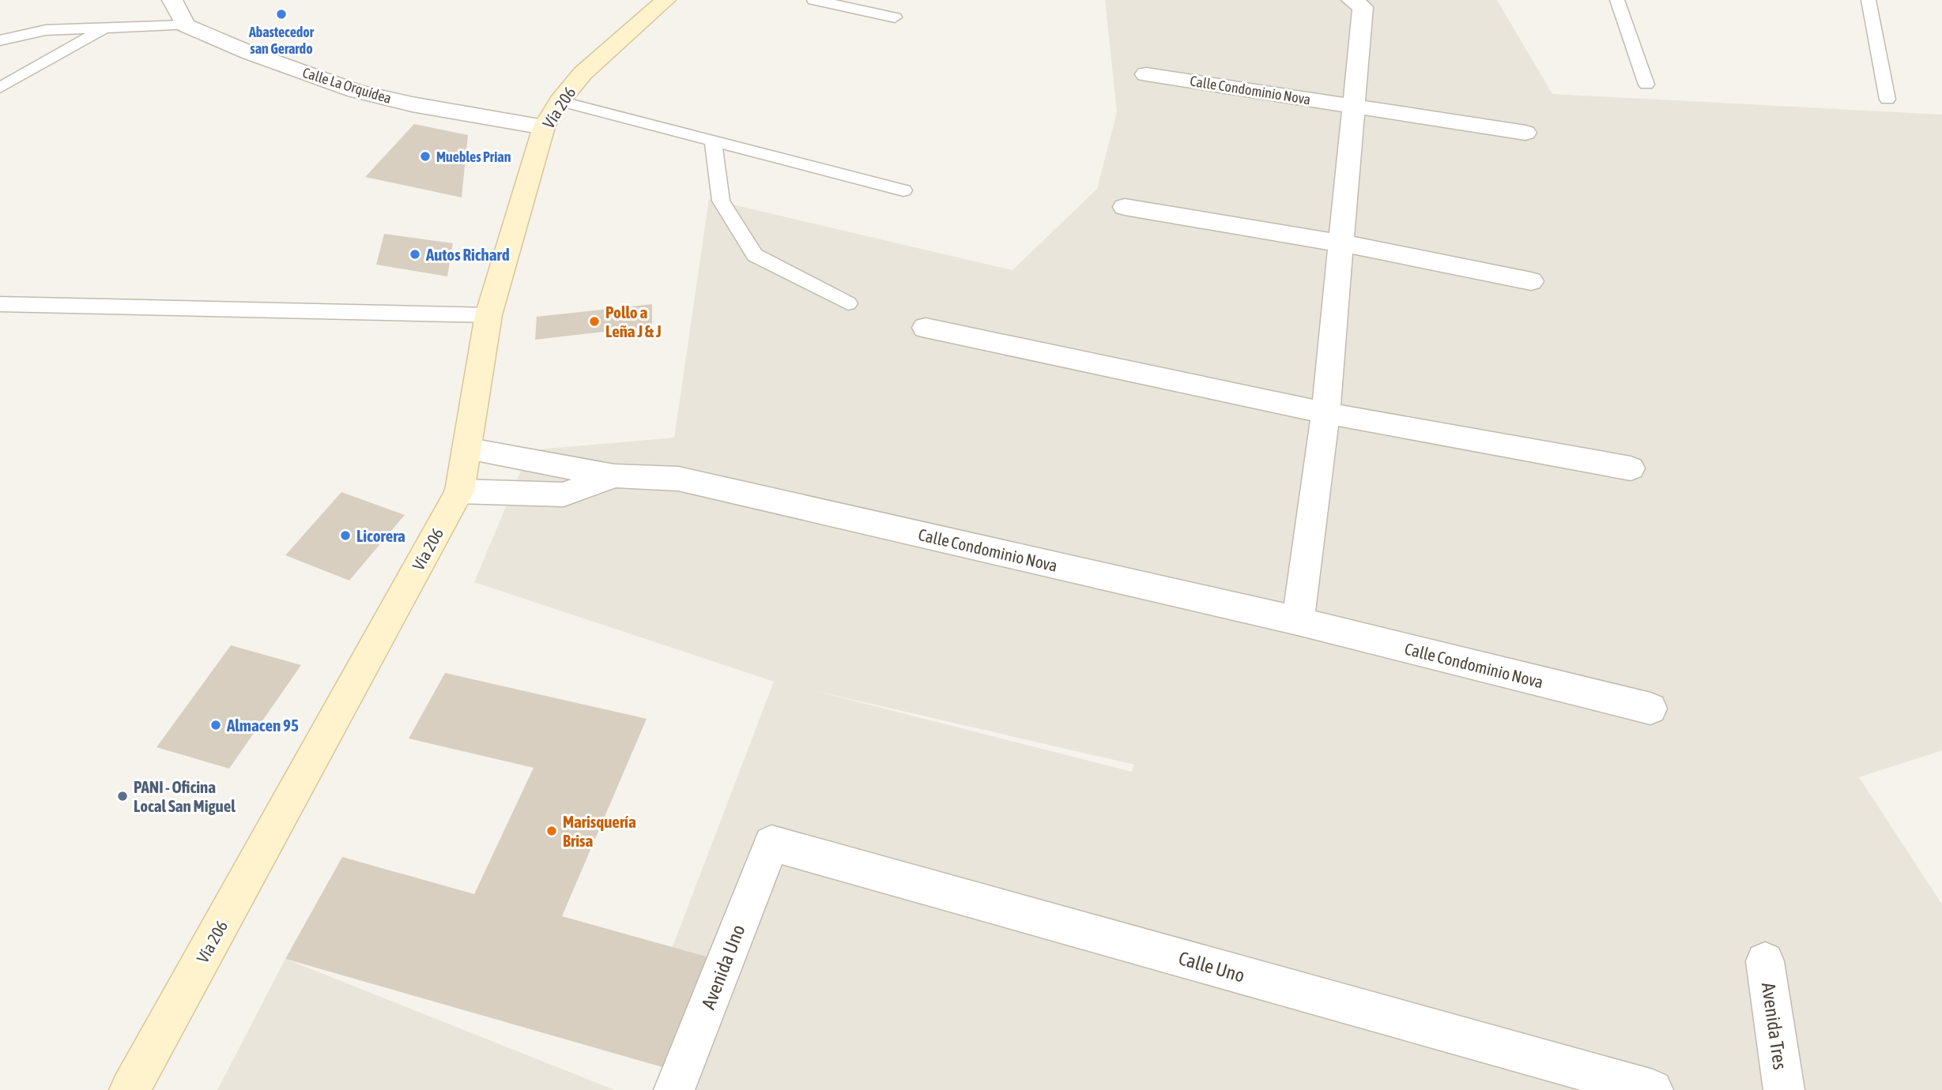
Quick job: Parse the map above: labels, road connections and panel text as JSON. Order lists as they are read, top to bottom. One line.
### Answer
{"streets":{"main road":["Vía 206"],"street":["Calle La Orquídea","Calle Condominio Nova","Avenida Uno","Calle Uno","Avenida Tres"]},"crossings":[["Calle La Orquídea","Vía 206"],["Avenida Uno","Calle Uno"]],"places":["Abastecedor san Gerardo","Muebles Prian","Autos Richard","Pollo a Leña J & J","Licorera","Almacen 95","PANI - Oficina Local San Miguel","Marisquería Brisa"]}
